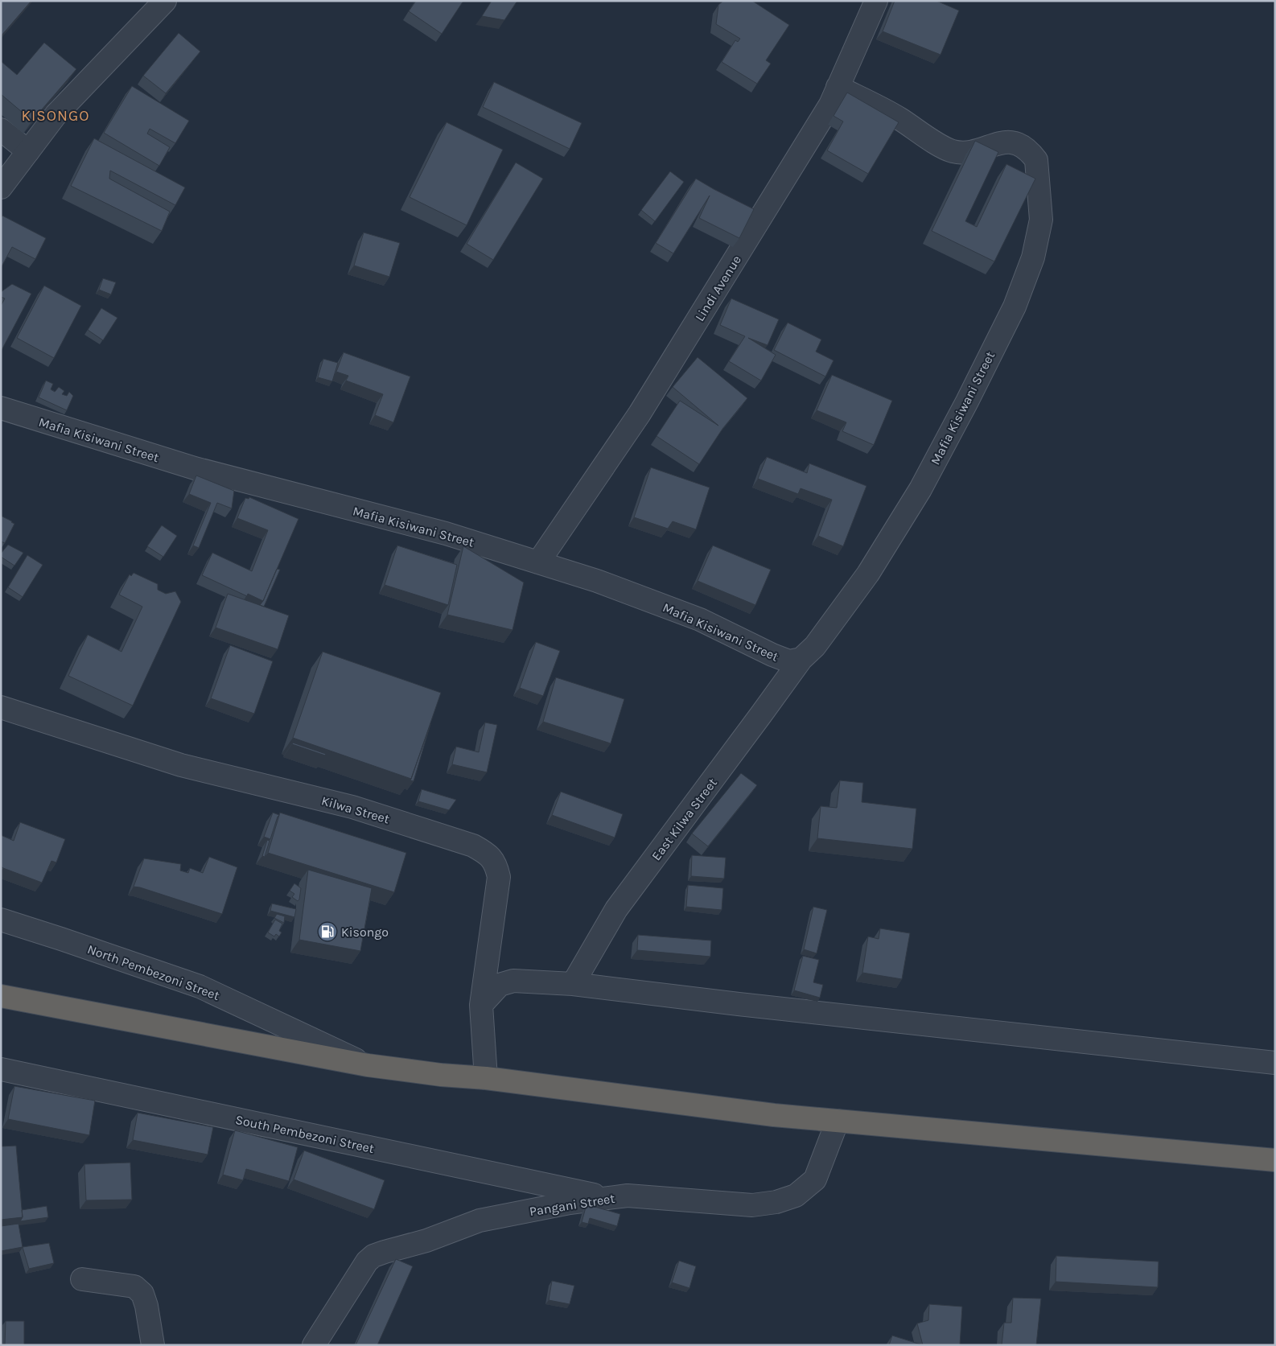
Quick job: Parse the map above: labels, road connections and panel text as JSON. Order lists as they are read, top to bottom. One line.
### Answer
{"streets":{"street":["Lindi Avenue","Mafia Kisiwani Street","Kilwa Street","East Kilwa Street","North Pembezoni Street","South Pembezoni Street","Pangani Street"]},"crossings":[["Lindi Avenue","Mafia Kisiwani Street"],["Mafia Kisiwani Street","East Kilwa Street"],["South Pembezoni Street","Pangani Street"]],"districts":["KISONGO"],"places":{"fuel station":["Kisongo"]}}
